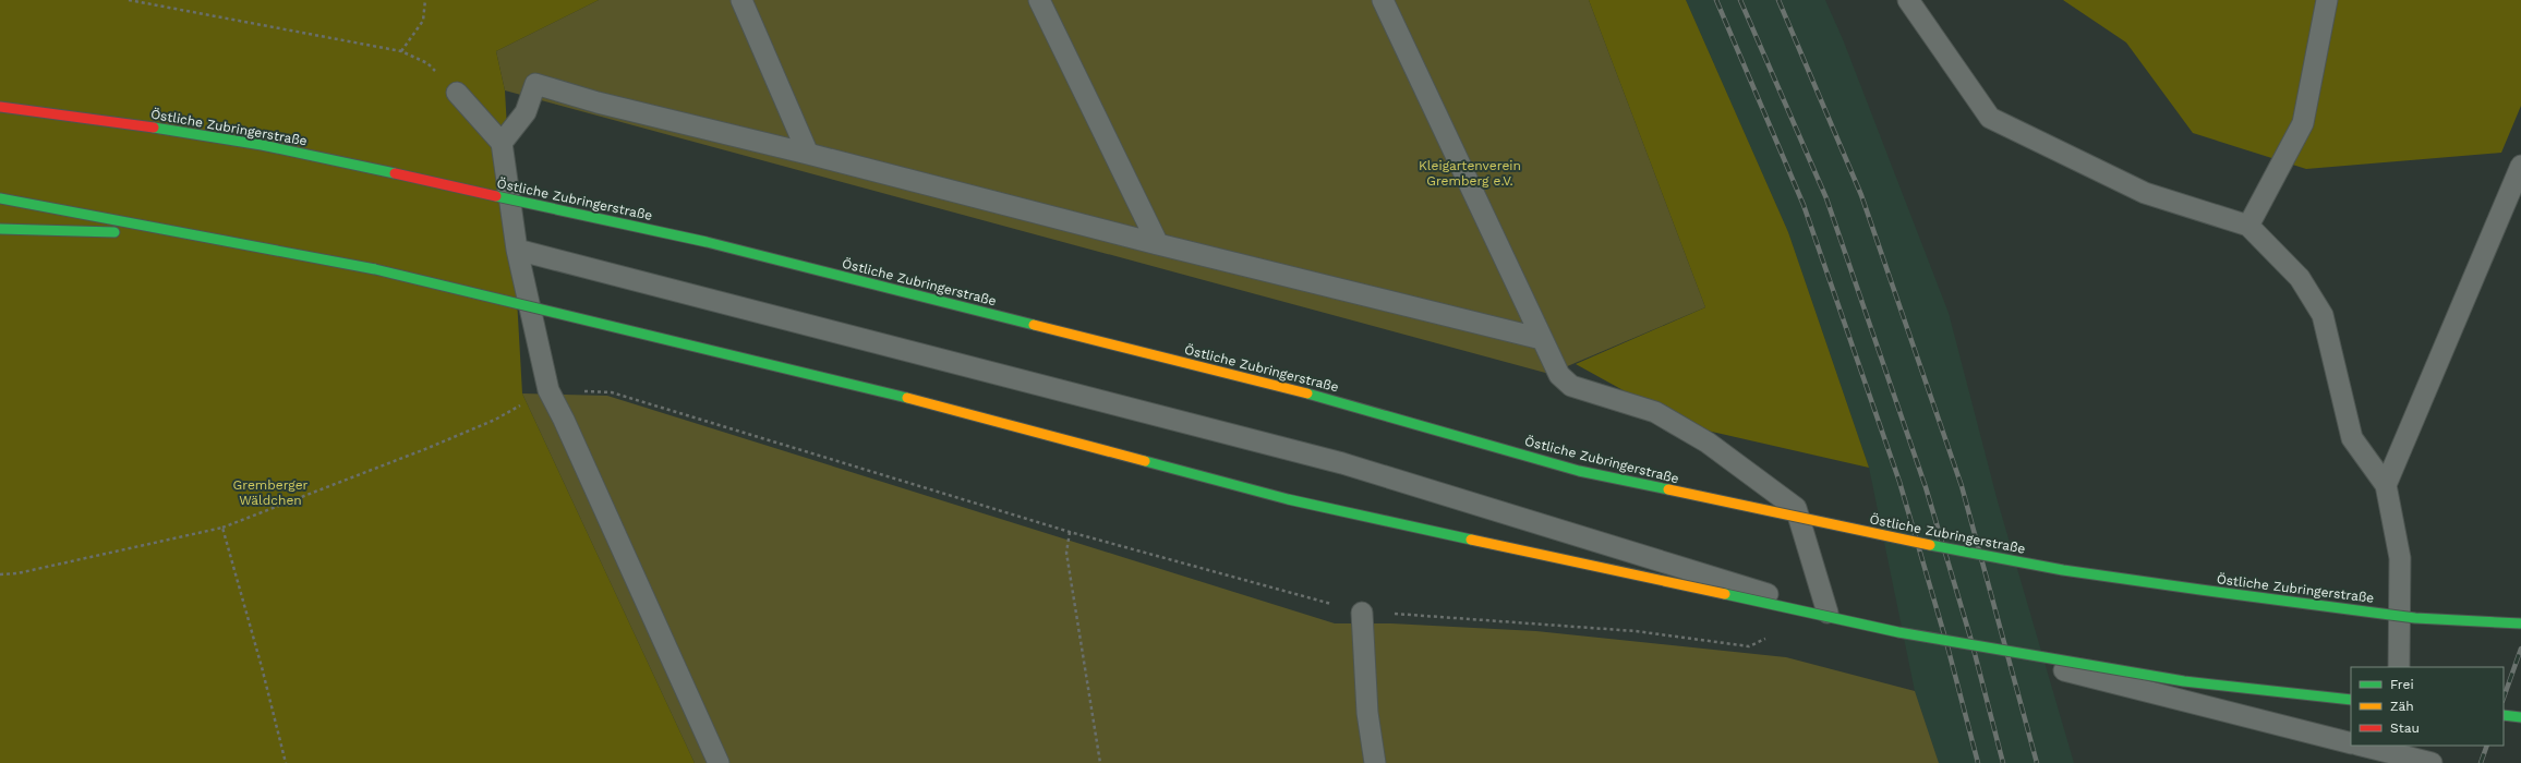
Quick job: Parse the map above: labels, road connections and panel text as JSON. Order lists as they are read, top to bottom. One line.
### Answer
{"streets":{"highway":["Östliche Zubringerstraße"]},"parks":["Kleigartenverein Gremberg e.V.","Gremberger Wäldchen"],"legend":["Frei","Zäh","Stau"]}
